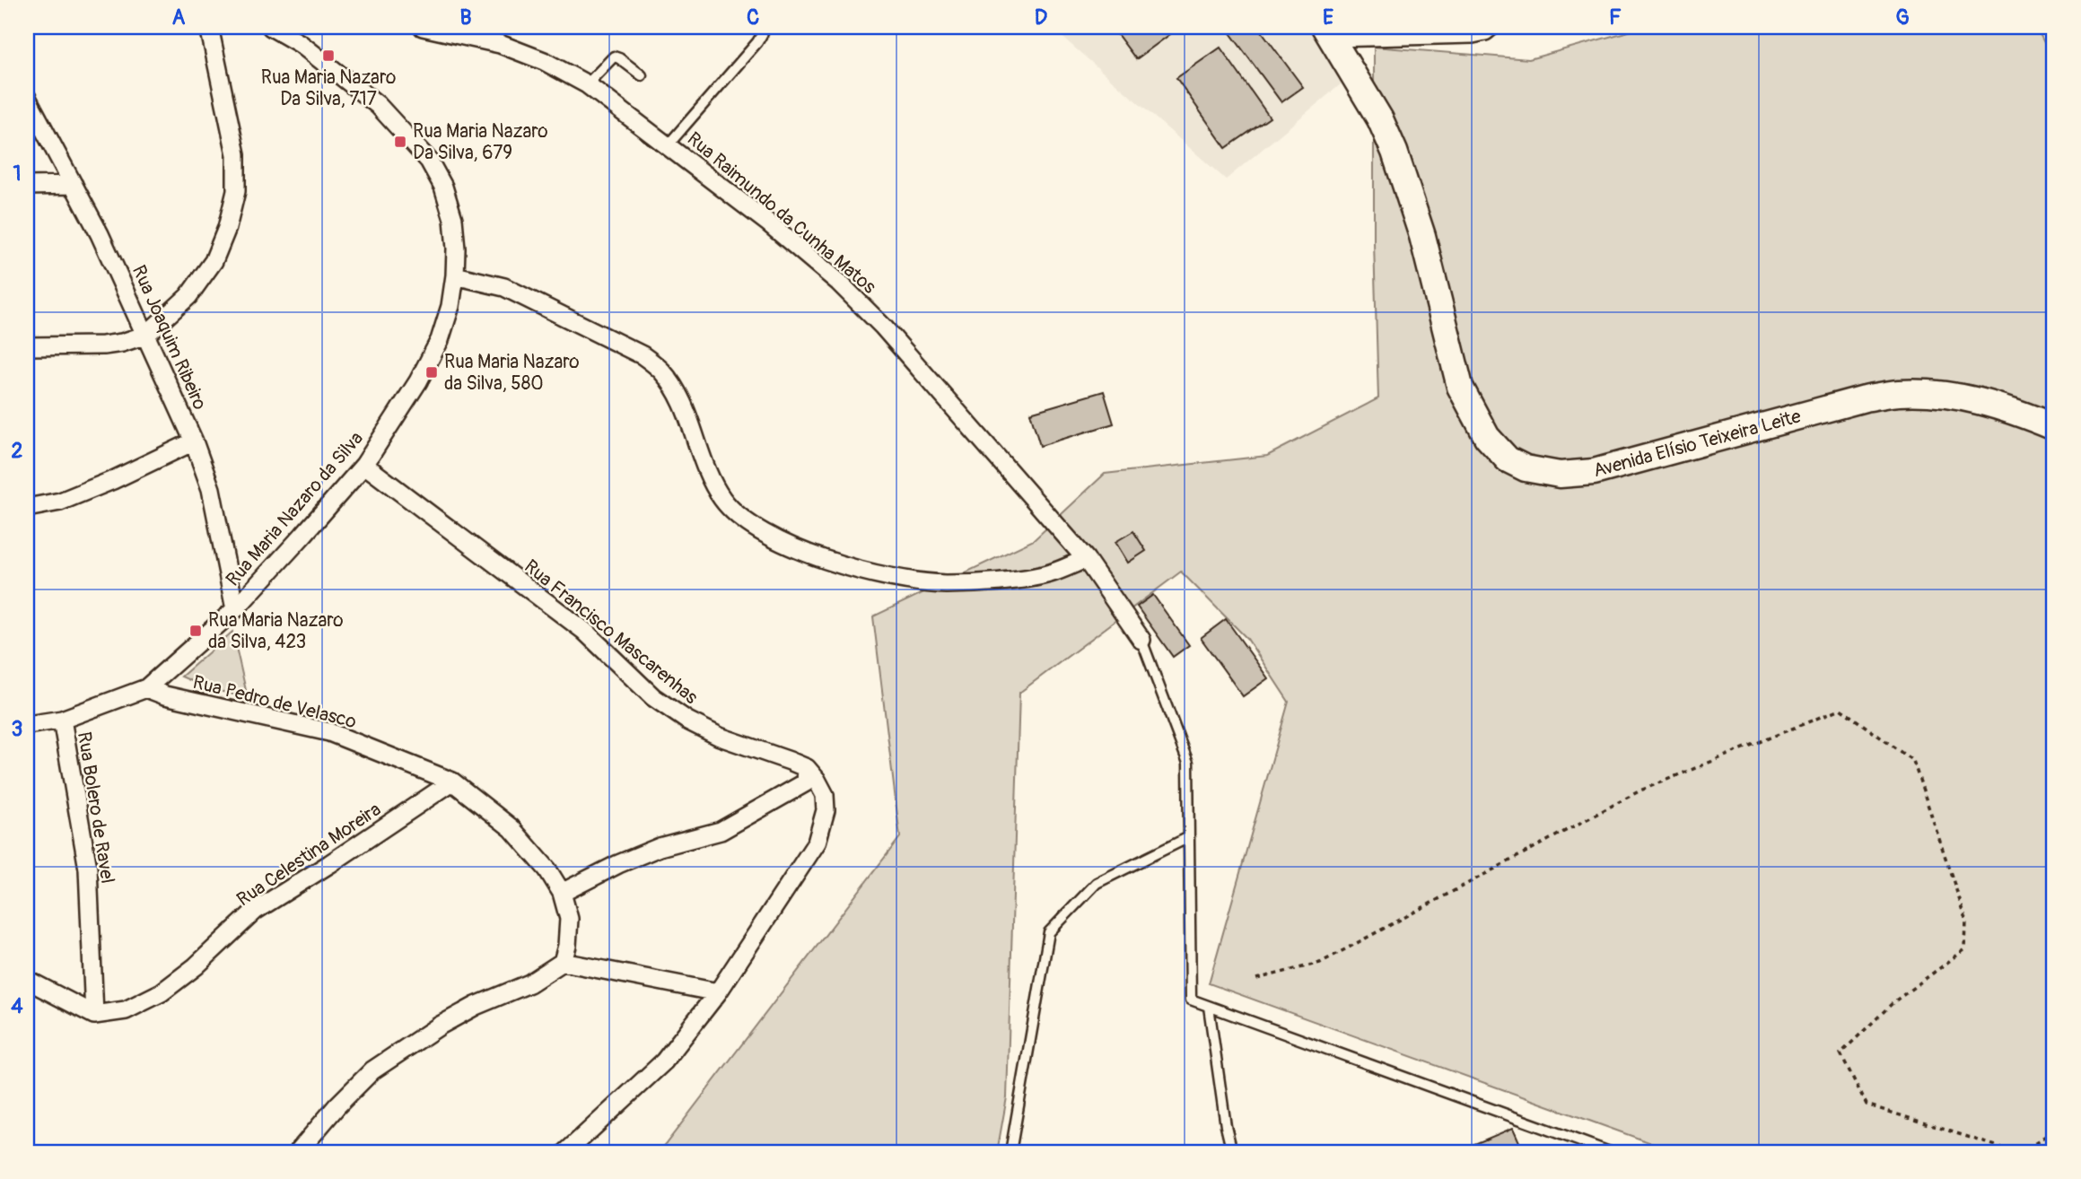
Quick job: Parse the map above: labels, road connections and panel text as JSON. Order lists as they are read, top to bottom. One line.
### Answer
{"streets":{"main road":["Avenida Elísio Teixeira Leite"],"street":["Rua Raimundo da Cunha Matos","Rua Joaquim Ribeiro","Rua Maria Nazaro da Silva","Rua Francisco Mascarenhas","Rua Pedro de Velasco","Rua Bolero de Ravel","Rua Celestina Moreira"]},"crossings":[["Rua Joaquim Ribeiro","Rua Maria Nazaro da Silva"],["Rua Maria Nazaro da Silva","Rua Francisco Mascarenhas"],["Rua Maria Nazaro da Silva","Rua Pedro de Velasco"],["Rua Maria Nazaro da Silva","Rua Bolero de Ravel"],["Rua Pedro de Velasco","Rua Celestina Moreira"],["Rua Bolero de Ravel","Rua Celestina Moreira"]],"places":{"transit":["Rua Maria Nazaro Da Silva, 717","Rua Maria Nazaro Da Silva, 679","Rua Maria Nazaro da Silva, 580","Rua Maria Nazaro da Silva, 423"]},"grid":{"columns":["A","B","C","D","E","F","G"],"rows":["1","2","3","4"]}}
